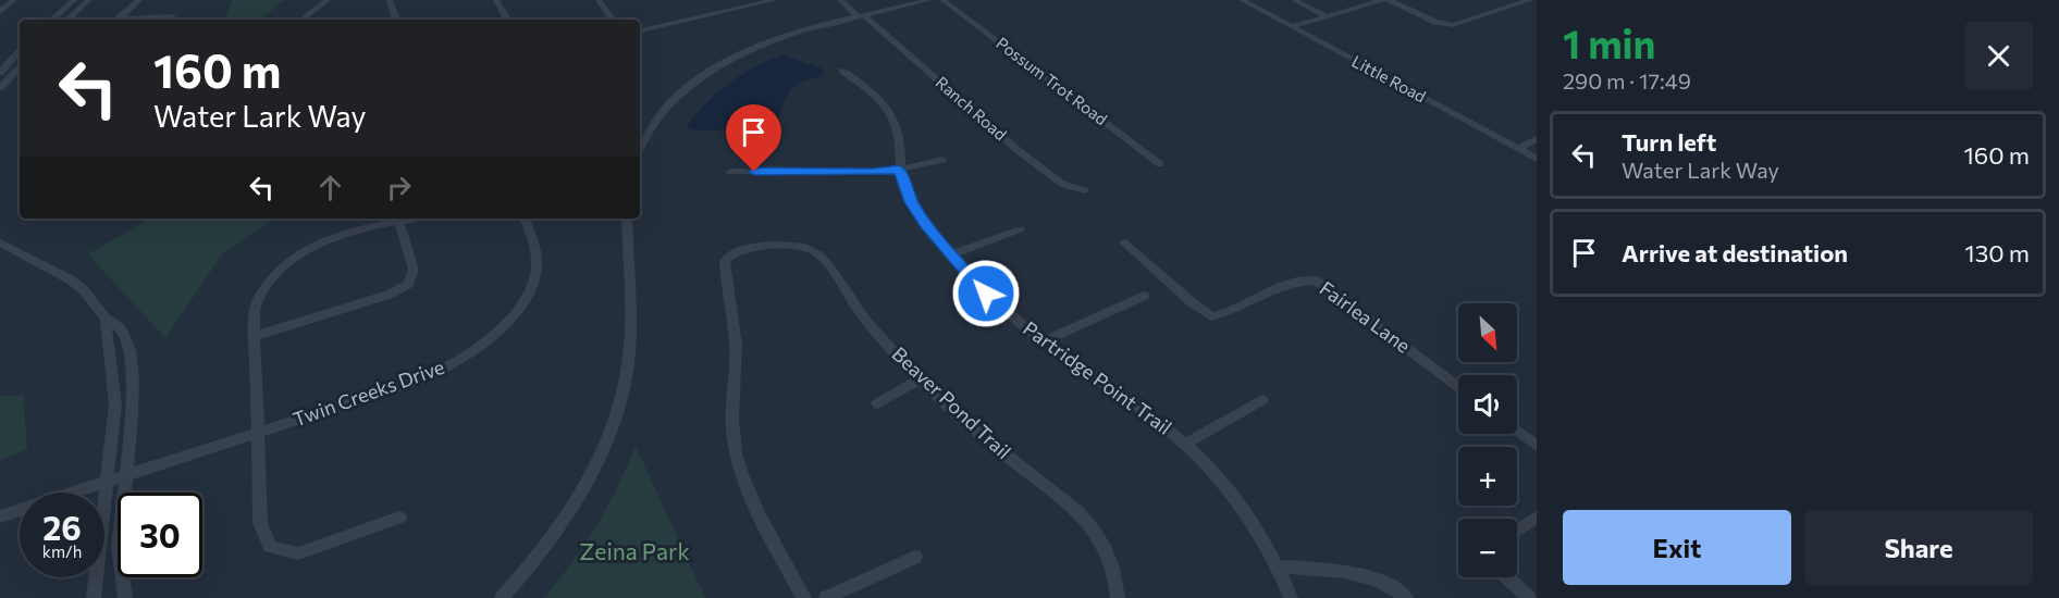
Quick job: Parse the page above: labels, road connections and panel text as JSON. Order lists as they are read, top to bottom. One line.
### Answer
{"streets":{"street":["Little Road","Possum Trot Road","Ranch Road","Fairlea Lane","Partridge Point Trail","Twin Creeks Drive","Beaver Pond Trail"]},"parks":["Zeina Park"],"north":"bottom right","page":{"heading":["1 min","290 m · 17:49"],"turn":["160 m","Water Lark Way"],"list":[{"name":"Turn left","note":"Water Lark Way","value":"160 m"},{"name":"Arrive at destination","value":"130 m"}],"map_buttons":["+","−"],"speed":"26 km/h","limit":"30","buttons":["Exit","Share"]}}
